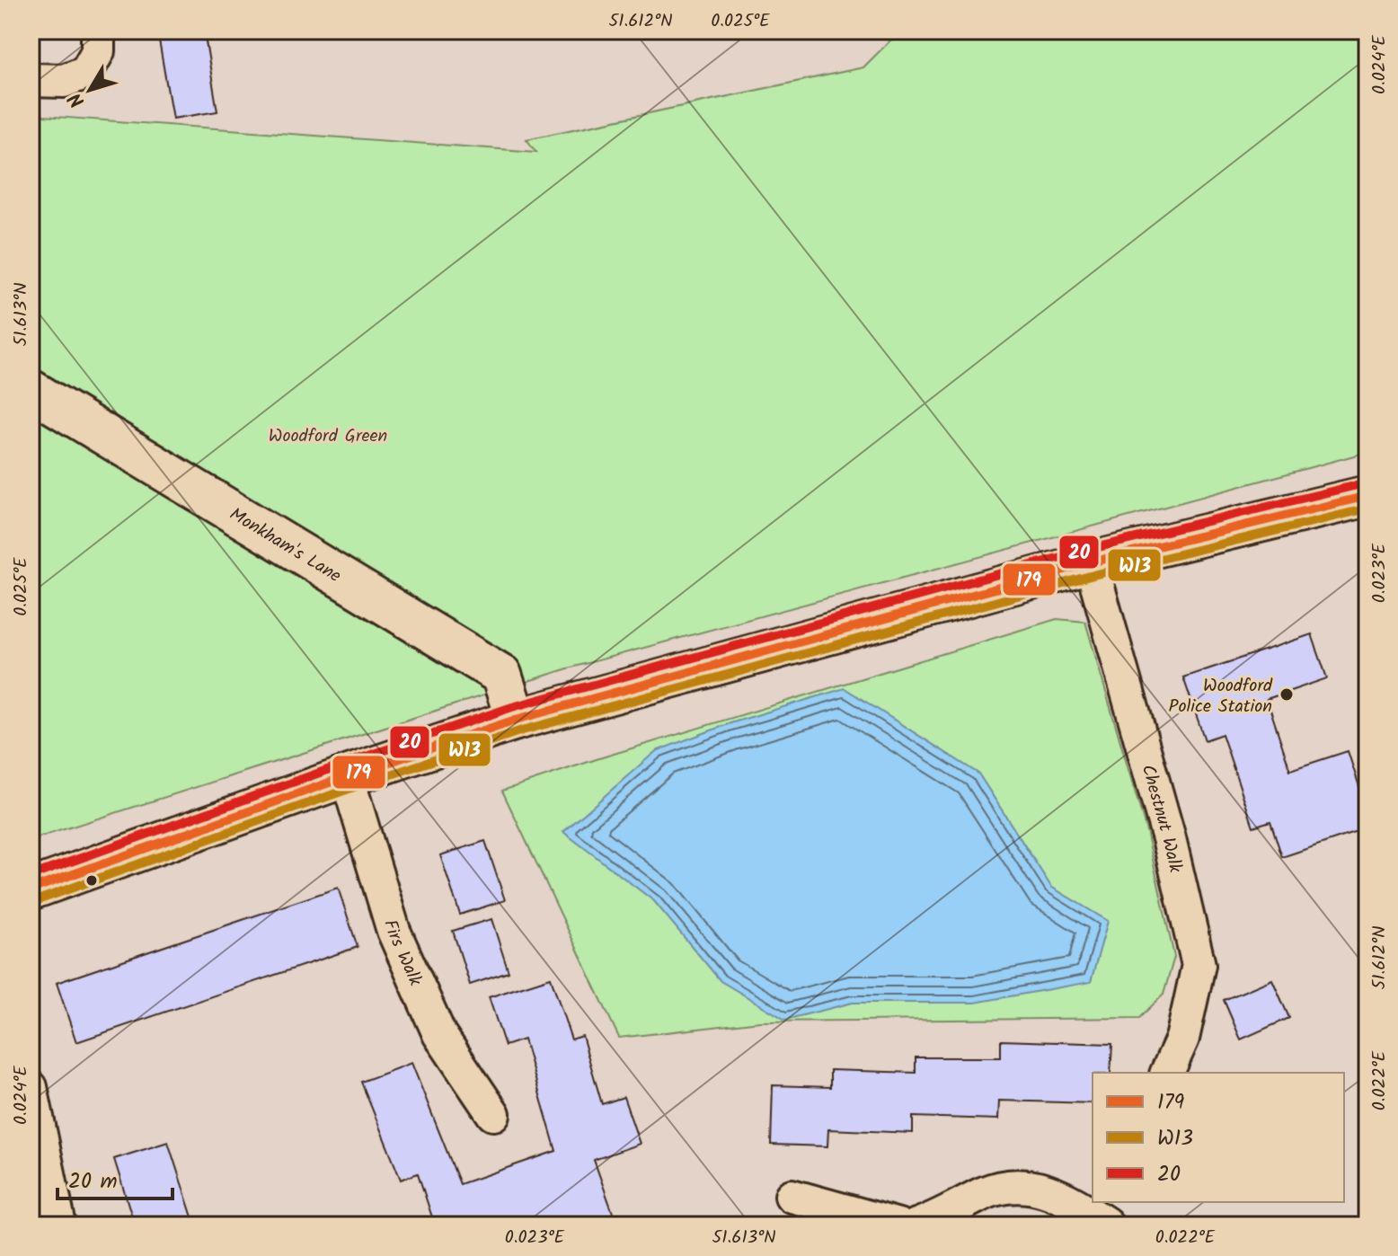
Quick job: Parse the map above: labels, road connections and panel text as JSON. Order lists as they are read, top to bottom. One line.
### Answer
{"streets":{"street":["Monkham's Lane","Chestnut Walk","Firs Walk"]},"parks":["Woodford Green"],"places":["Woodford Police Station"],"lines":["transit line 20","transit line 179","transit line W13"],"legend":["179","W13","20"],"scale_bar":"20 m","north":"bottom left","coordinates":["51.612°N","0.025°E","0.024°E","51.613°N","0.023°E","0.022°E"]}
